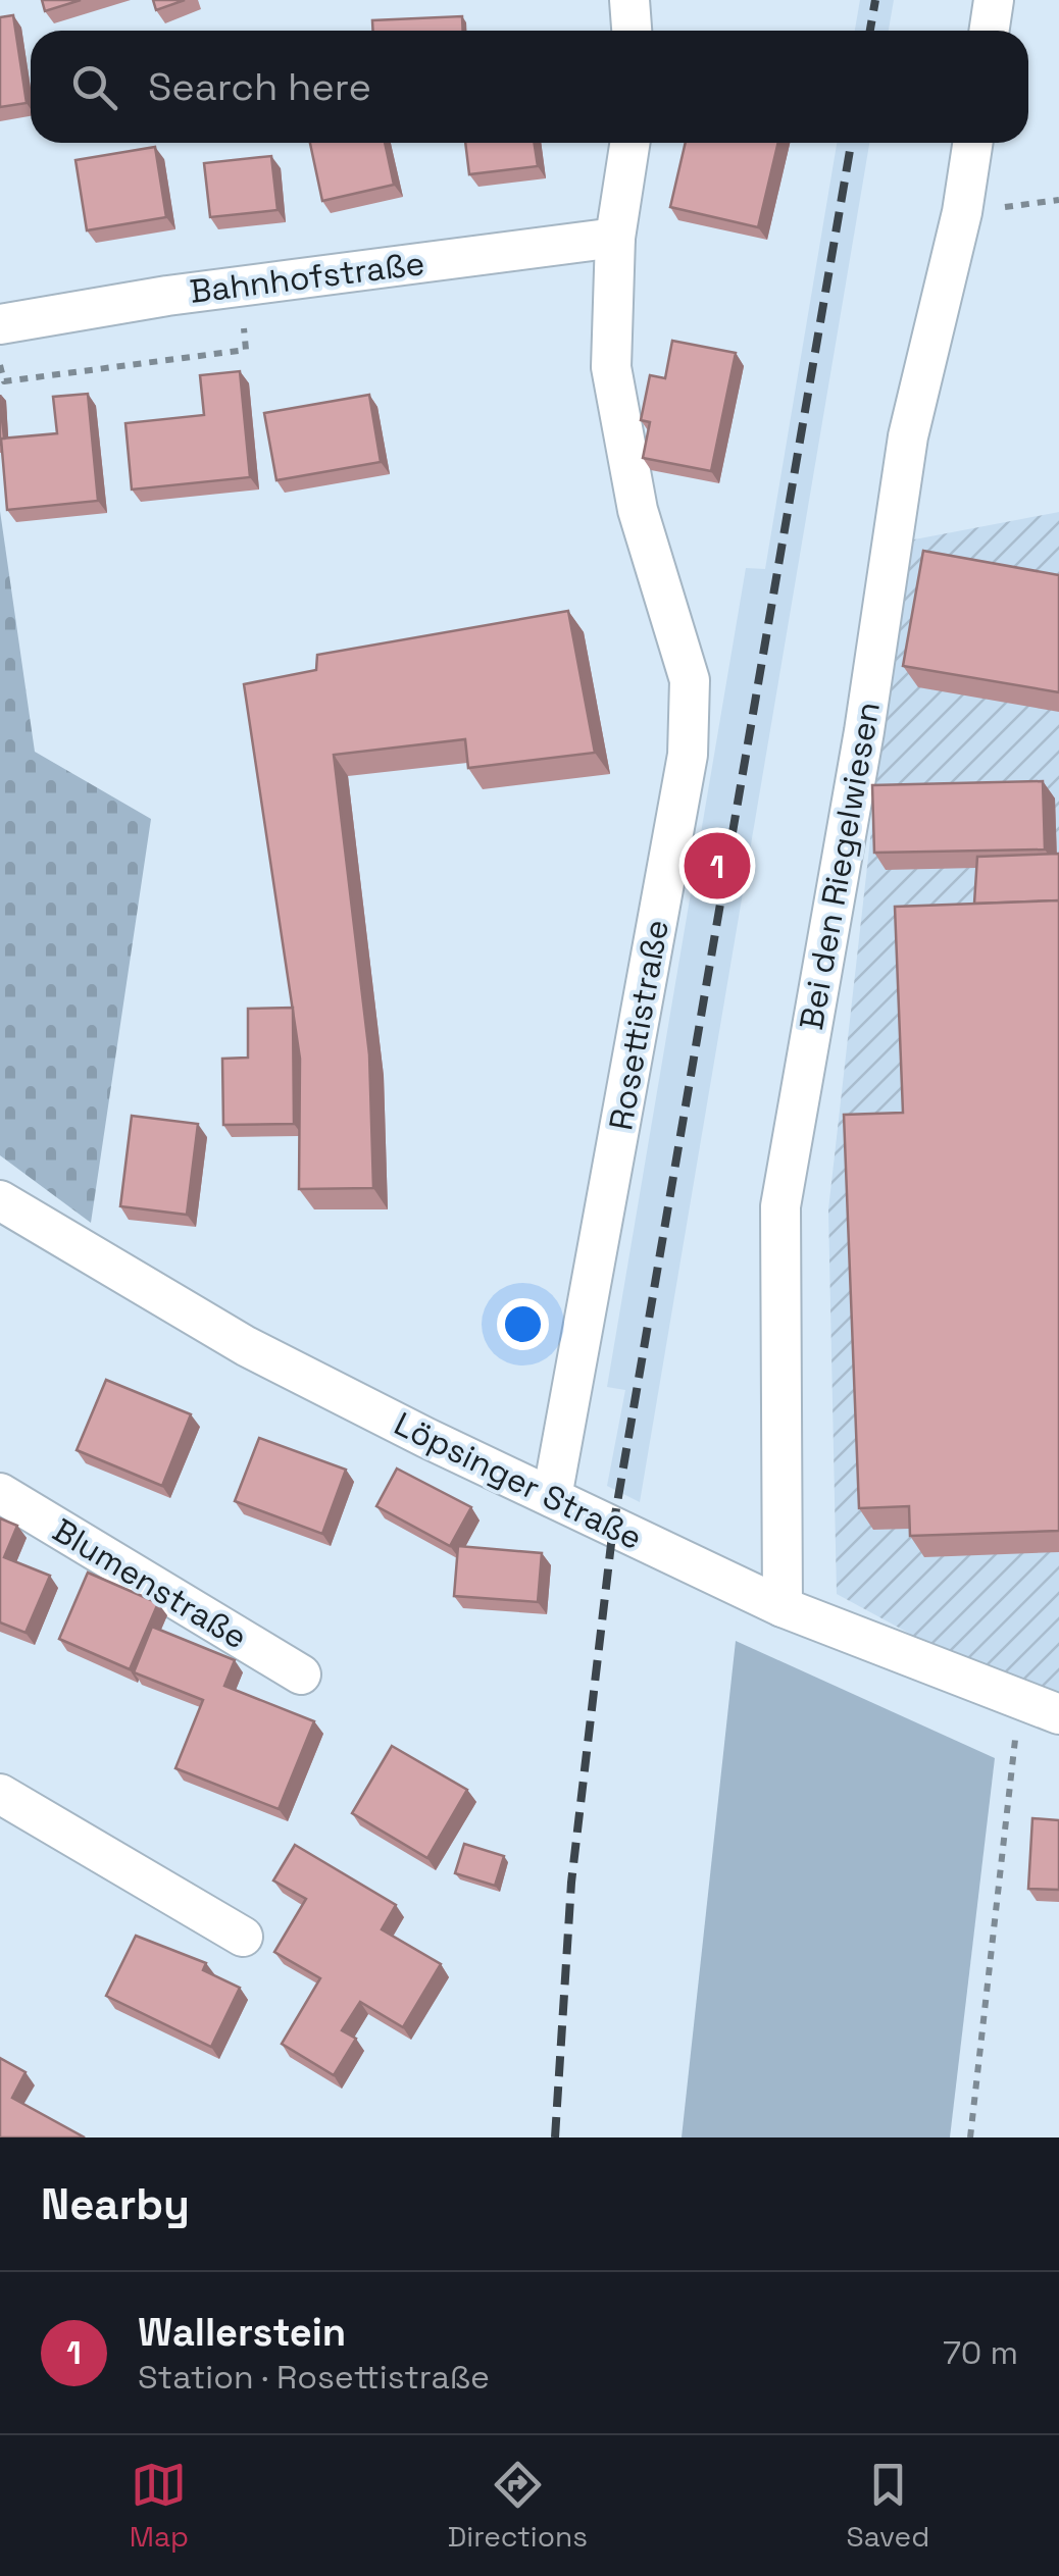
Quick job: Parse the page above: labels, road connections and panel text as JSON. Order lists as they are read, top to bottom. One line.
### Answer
{"streets":{"street":["Bahnhofstraße","Bei den Riegelwiesen","Rosettistraße","Löpsinger Straße","Blumenstraße"]},"crossings":[["Bahnhofstraße","Rosettistraße"],["Bei den Riegelwiesen","Löpsinger Straße"],["Rosettistraße","Löpsinger Straße"]],"page":{"search":"Search here","pins":"1","heading":"Nearby","list":[{"mark":"1","name":"Wallerstein","note":"Station · Rosettistraße","value":"70 m"}],"nav":["Map","Directions","Saved"]}}
